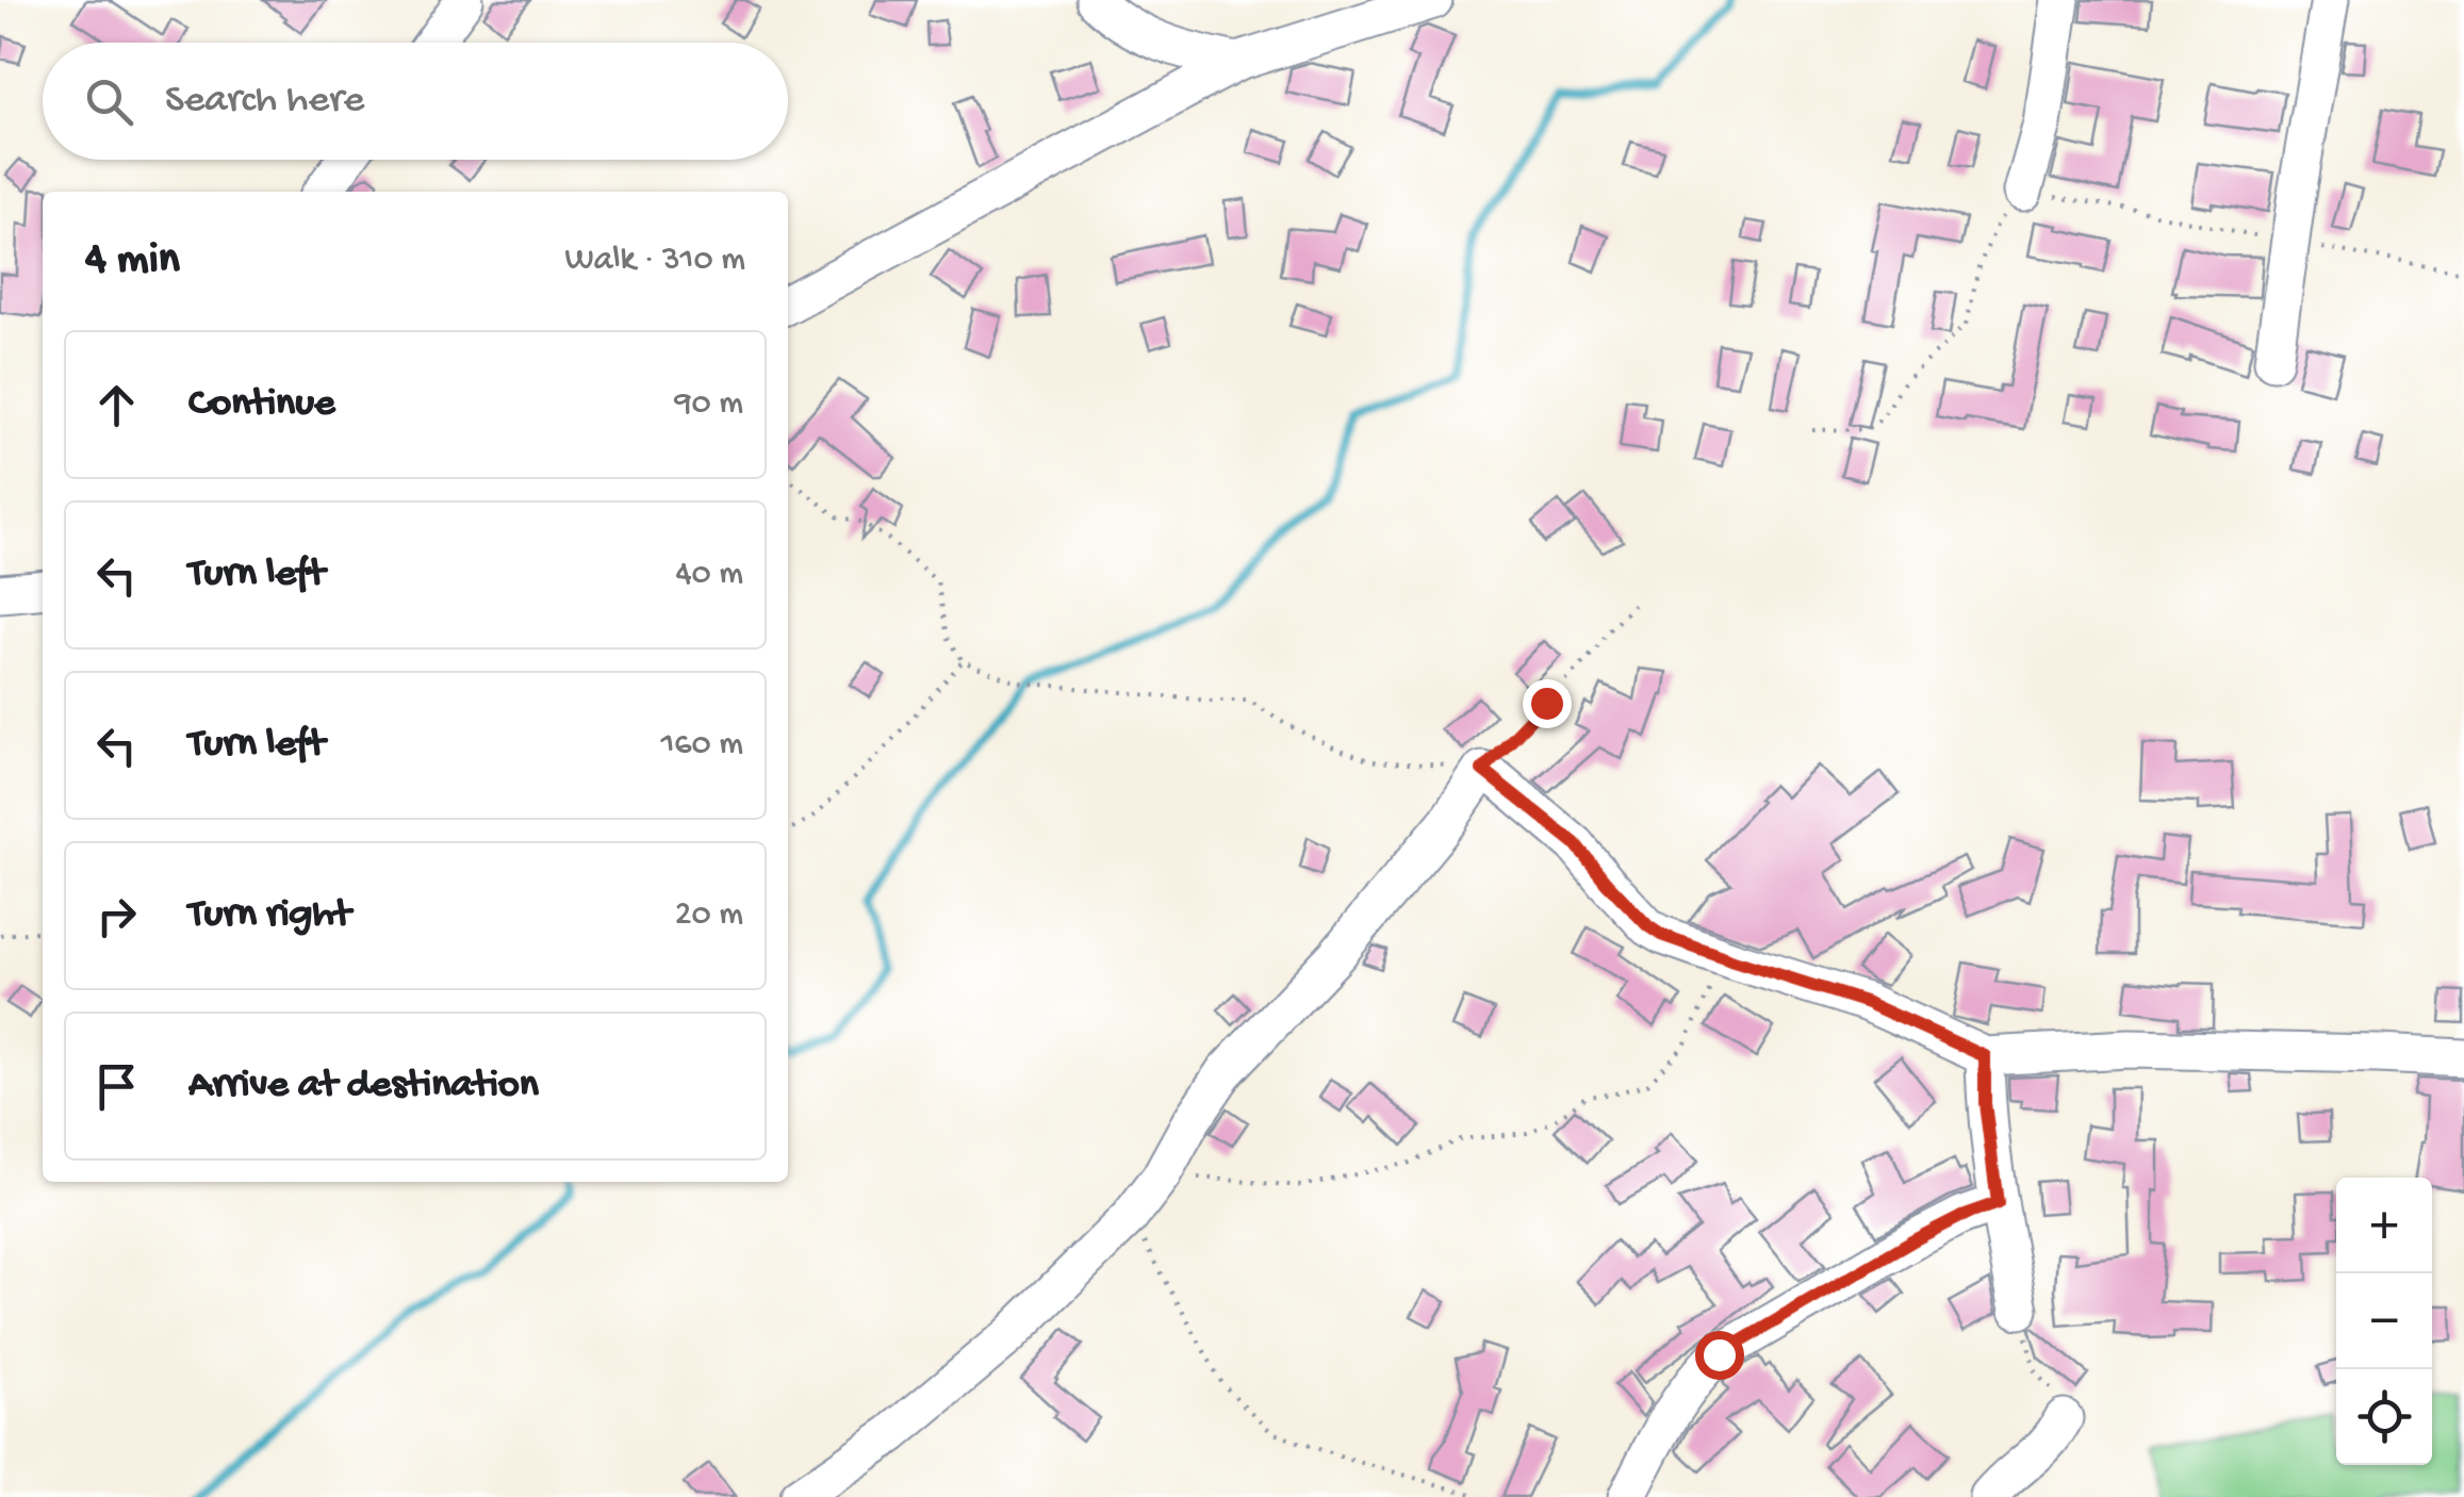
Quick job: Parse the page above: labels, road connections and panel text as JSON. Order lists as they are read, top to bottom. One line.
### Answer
{"page":{"search":"Search here","heading":["4 min","Walk · 310 m"],"list":[["Continue","90 m"],["Turn left","40 m"],["Turn left","160 m"],["Turn right","20 m"],"Arrive at destination"],"map_buttons":["+","−"]}}
